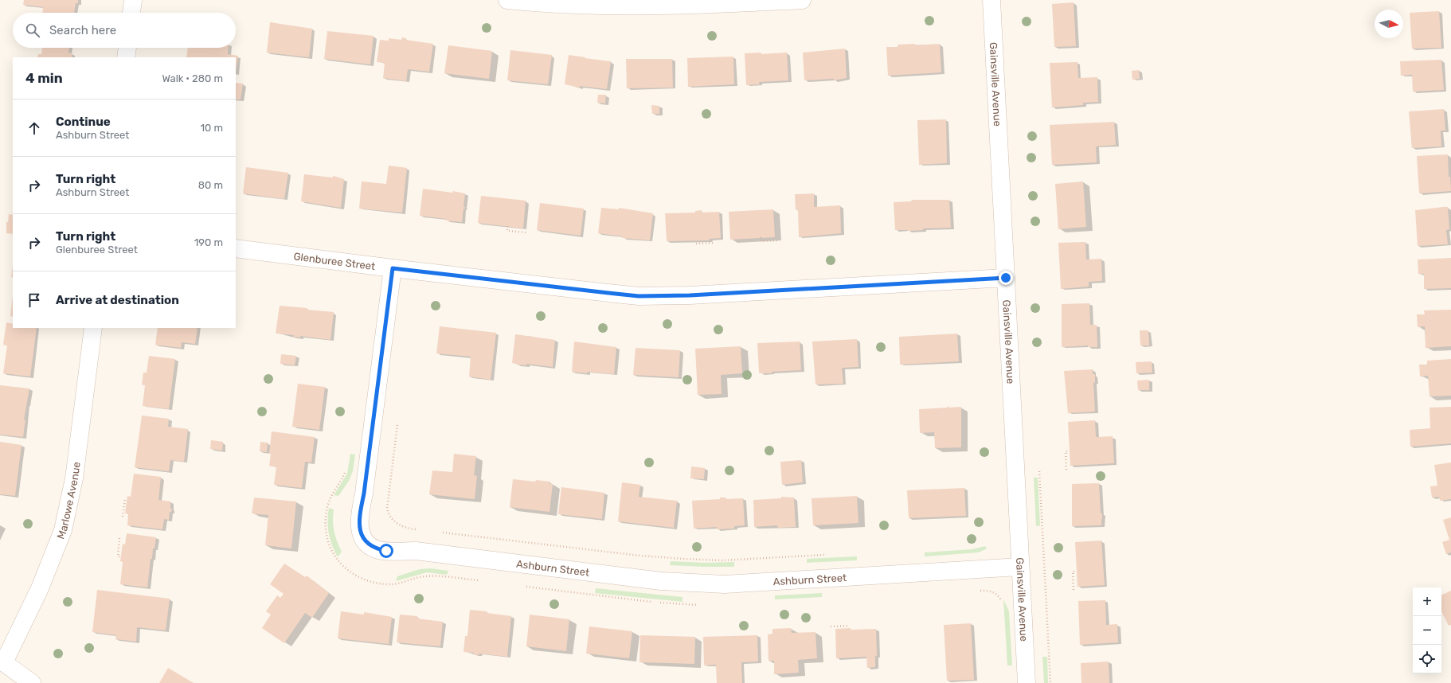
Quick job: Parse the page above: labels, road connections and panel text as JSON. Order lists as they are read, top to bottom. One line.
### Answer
{"streets":{"street":["Gainsville Avenue","Glenburee Street","Marlowe Avenue","Ashburn Street"]},"crossings":[["Gainsville Avenue","Glenburee Street"],["Gainsville Avenue","Ashburn Street"],["Glenburee Street","Ashburn Street"]],"north":"right","page":{"search":"Search here","heading":["4 min","Walk · 280 m"],"list":[["Continue","Ashburn Street","10 m"],["Turn right","Ashburn Street","80 m"],["Turn right","Glenburee Street","190 m"],"Arrive at destination"],"map_buttons":["+","−"]}}
